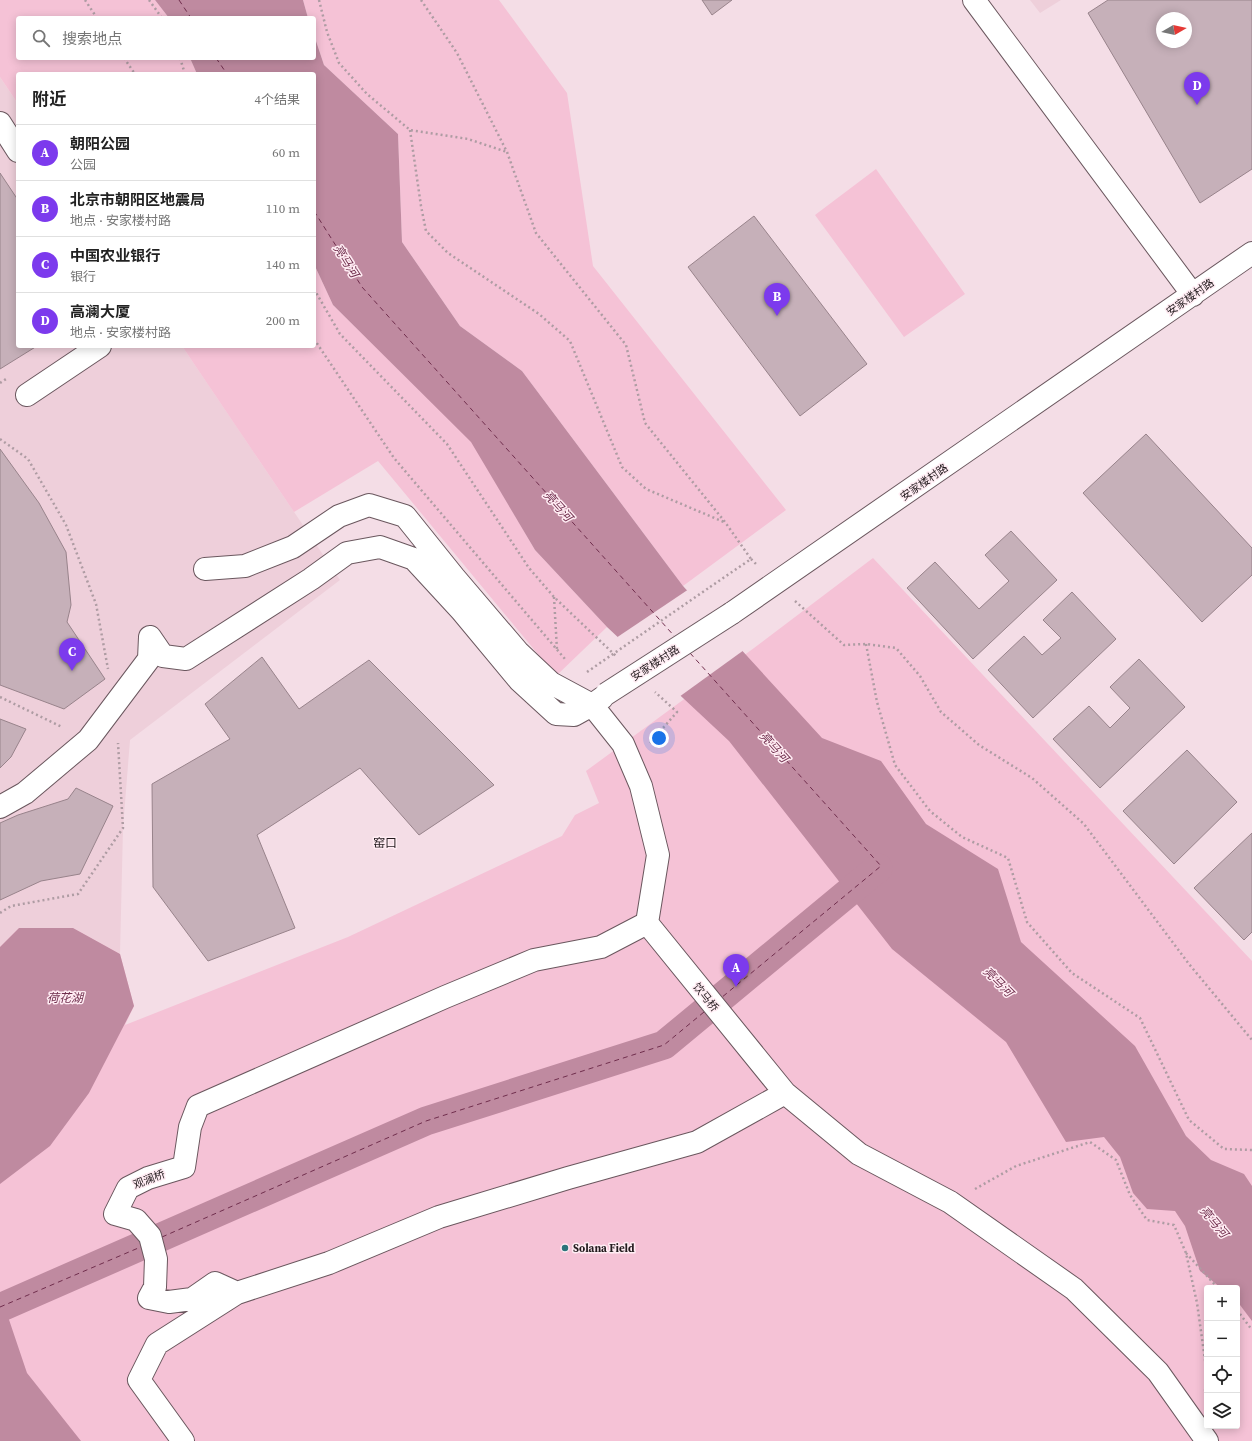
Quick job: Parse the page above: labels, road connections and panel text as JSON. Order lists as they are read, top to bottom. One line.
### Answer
{"streets":{"street":["安家楼村路","饮马桥","观澜桥"]},"crossings":[["饮马桥","观澜桥"]],"districts":["窑口"],"water":["亮马河","荷花湖"],"places":["Solana Field"],"north":"right","page":{"search":"搜索地点","pins":["D","B","C","A"],"heading":["附近","4个结果"],"list":[{"mark":"A","name":"朝阳公园","note":"公园","value":"60 m"},{"mark":"B","name":"北京市朝阳区地震局","note":"地点 · 安家楼村路","value":"110 m"},{"mark":"C","name":"中国农业银行","note":"银行","value":"140 m"},{"mark":"D","name":"高澜大厦","note":"地点 · 安家楼村路","value":"200 m"}],"map_buttons":["+","−"]}}
